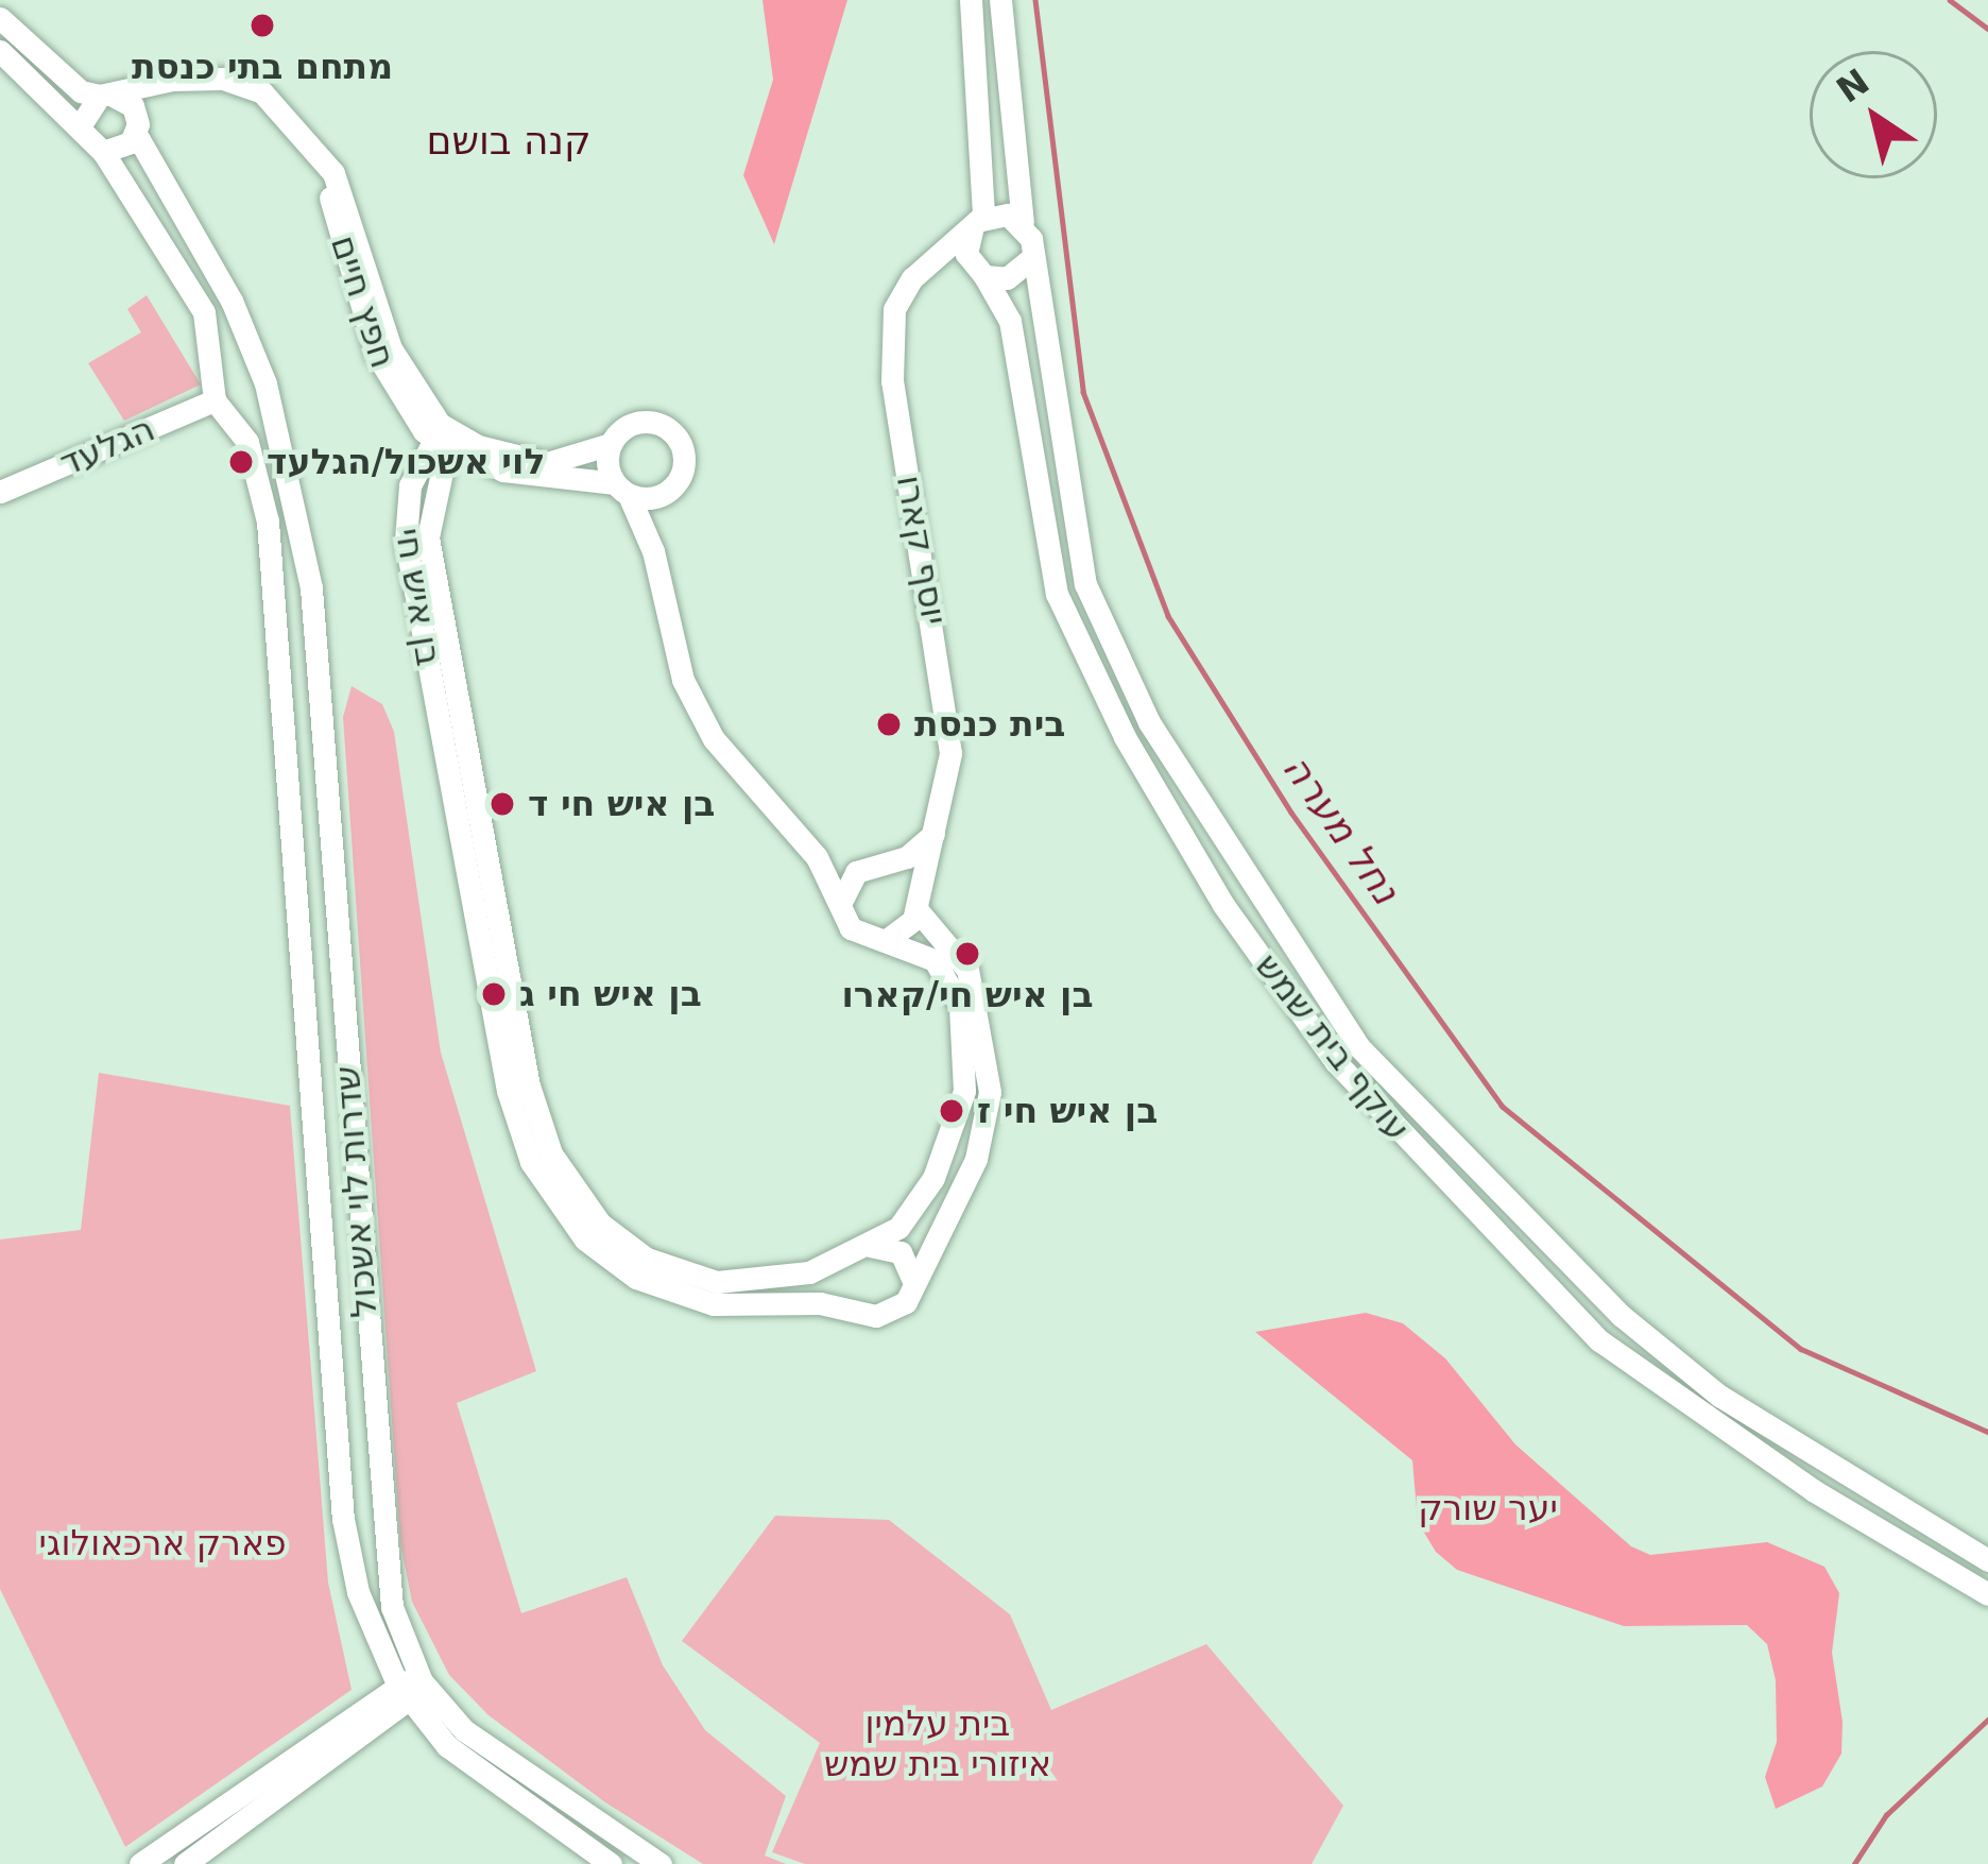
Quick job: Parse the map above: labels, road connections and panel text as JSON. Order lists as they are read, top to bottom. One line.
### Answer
{"streets":{"main road":["חפץ חיים","הגלעד","יוסף קארו","בן איש חי","עוקף בית שמש","שדרות לוי אשכול"]},"crossings":[["חפץ חיים","בן איש חי"],["הגלעד","שדרות לוי אשכול"],["יוסף קארו","בן איש חי"]],"districts":["קנה בושם"],"water":["נחל מערה"],"parks":["יער שורק","פארק ארכאולוגי","בית עלמין איזורי בית שמש"],"places":["מתחם בתי כנסת","לוי אשכול/הגלעד","בית כנסת","בן איש חי ד","בן איש חי/קארו","בן איש חי ג","בן איש חי ז"],"north":"top left"}
